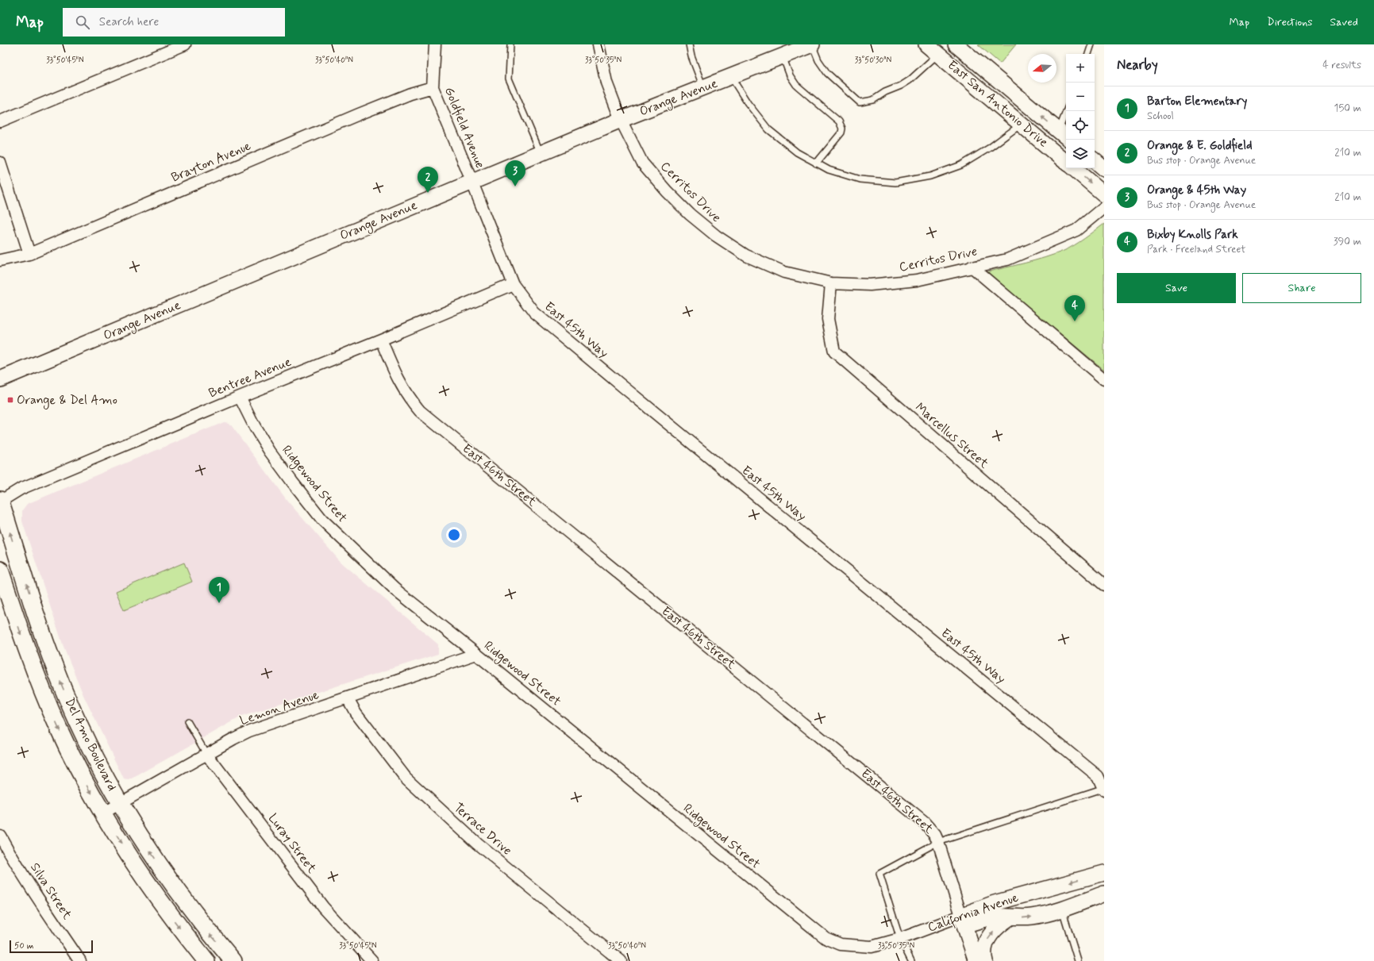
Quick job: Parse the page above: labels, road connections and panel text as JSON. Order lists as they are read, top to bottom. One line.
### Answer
{"streets":{"main road":["Del Amo Boulevard"],"street":["Orange Avenue","East San Antonio Drive","Goldfield Avenue","Brayton Avenue","Cerritos Drive","East 45th Way","Bentree Avenue","Marcellus Street","East 46th Street","Ridgewood Street","Lemon Avenue","Terrace Drive","Luray Street","Silva Street","California Avenue"]},"crossings":[["Orange Avenue","Goldfield Avenue"],["Orange Avenue","Cerritos Drive"],["Orange Avenue","East 45th Way"],["Goldfield Avenue","Brayton Avenue"],["Goldfield Avenue","East 45th Way"],["Cerritos Drive","Marcellus Street"],["East 45th Way","Bentree Avenue"],["Bentree Avenue","East 46th Street"],["Bentree Avenue","Ridgewood Street"],["Bentree Avenue","Del Amo Boulevard"],["East 46th Street","California Avenue"],["Ridgewood Street","Lemon Avenue"],["Ridgewood Street","California Avenue"],["Lemon Avenue","Del Amo Boulevard"],["Lemon Avenue","Terrace Drive"],["Lemon Avenue","Luray Street"]],"places":{"transit":["Orange & Del Amo"]},"scale_bar":"50 m","north":"left","page":{"header":"Map","search":"Search here","nav":["Map","Directions","Saved"],"heading":["Nearby","4 results"],"map_buttons":["+","−"],"list":[{"mark":"1","name":"Barton Elementary","note":"School","value":"150 m"},{"mark":"2","name":"Orange & E. Goldfield","note":"Bus stop · Orange Avenue","value":"210 m"},{"mark":"3","name":"Orange & 45th Way","note":"Bus stop · Orange Avenue","value":"210 m"},{"mark":"4","name":"Bixby Knolls Park","note":"Park · Freeland Street","value":"390 m"}],"pins":["3","2","4","1"],"buttons":["Save","Share"],"scale":"50 m"},"coordinates":["33°50'45\"N","33°50'40\"N","33°50'35\"N","33°50'30\"N"]}
